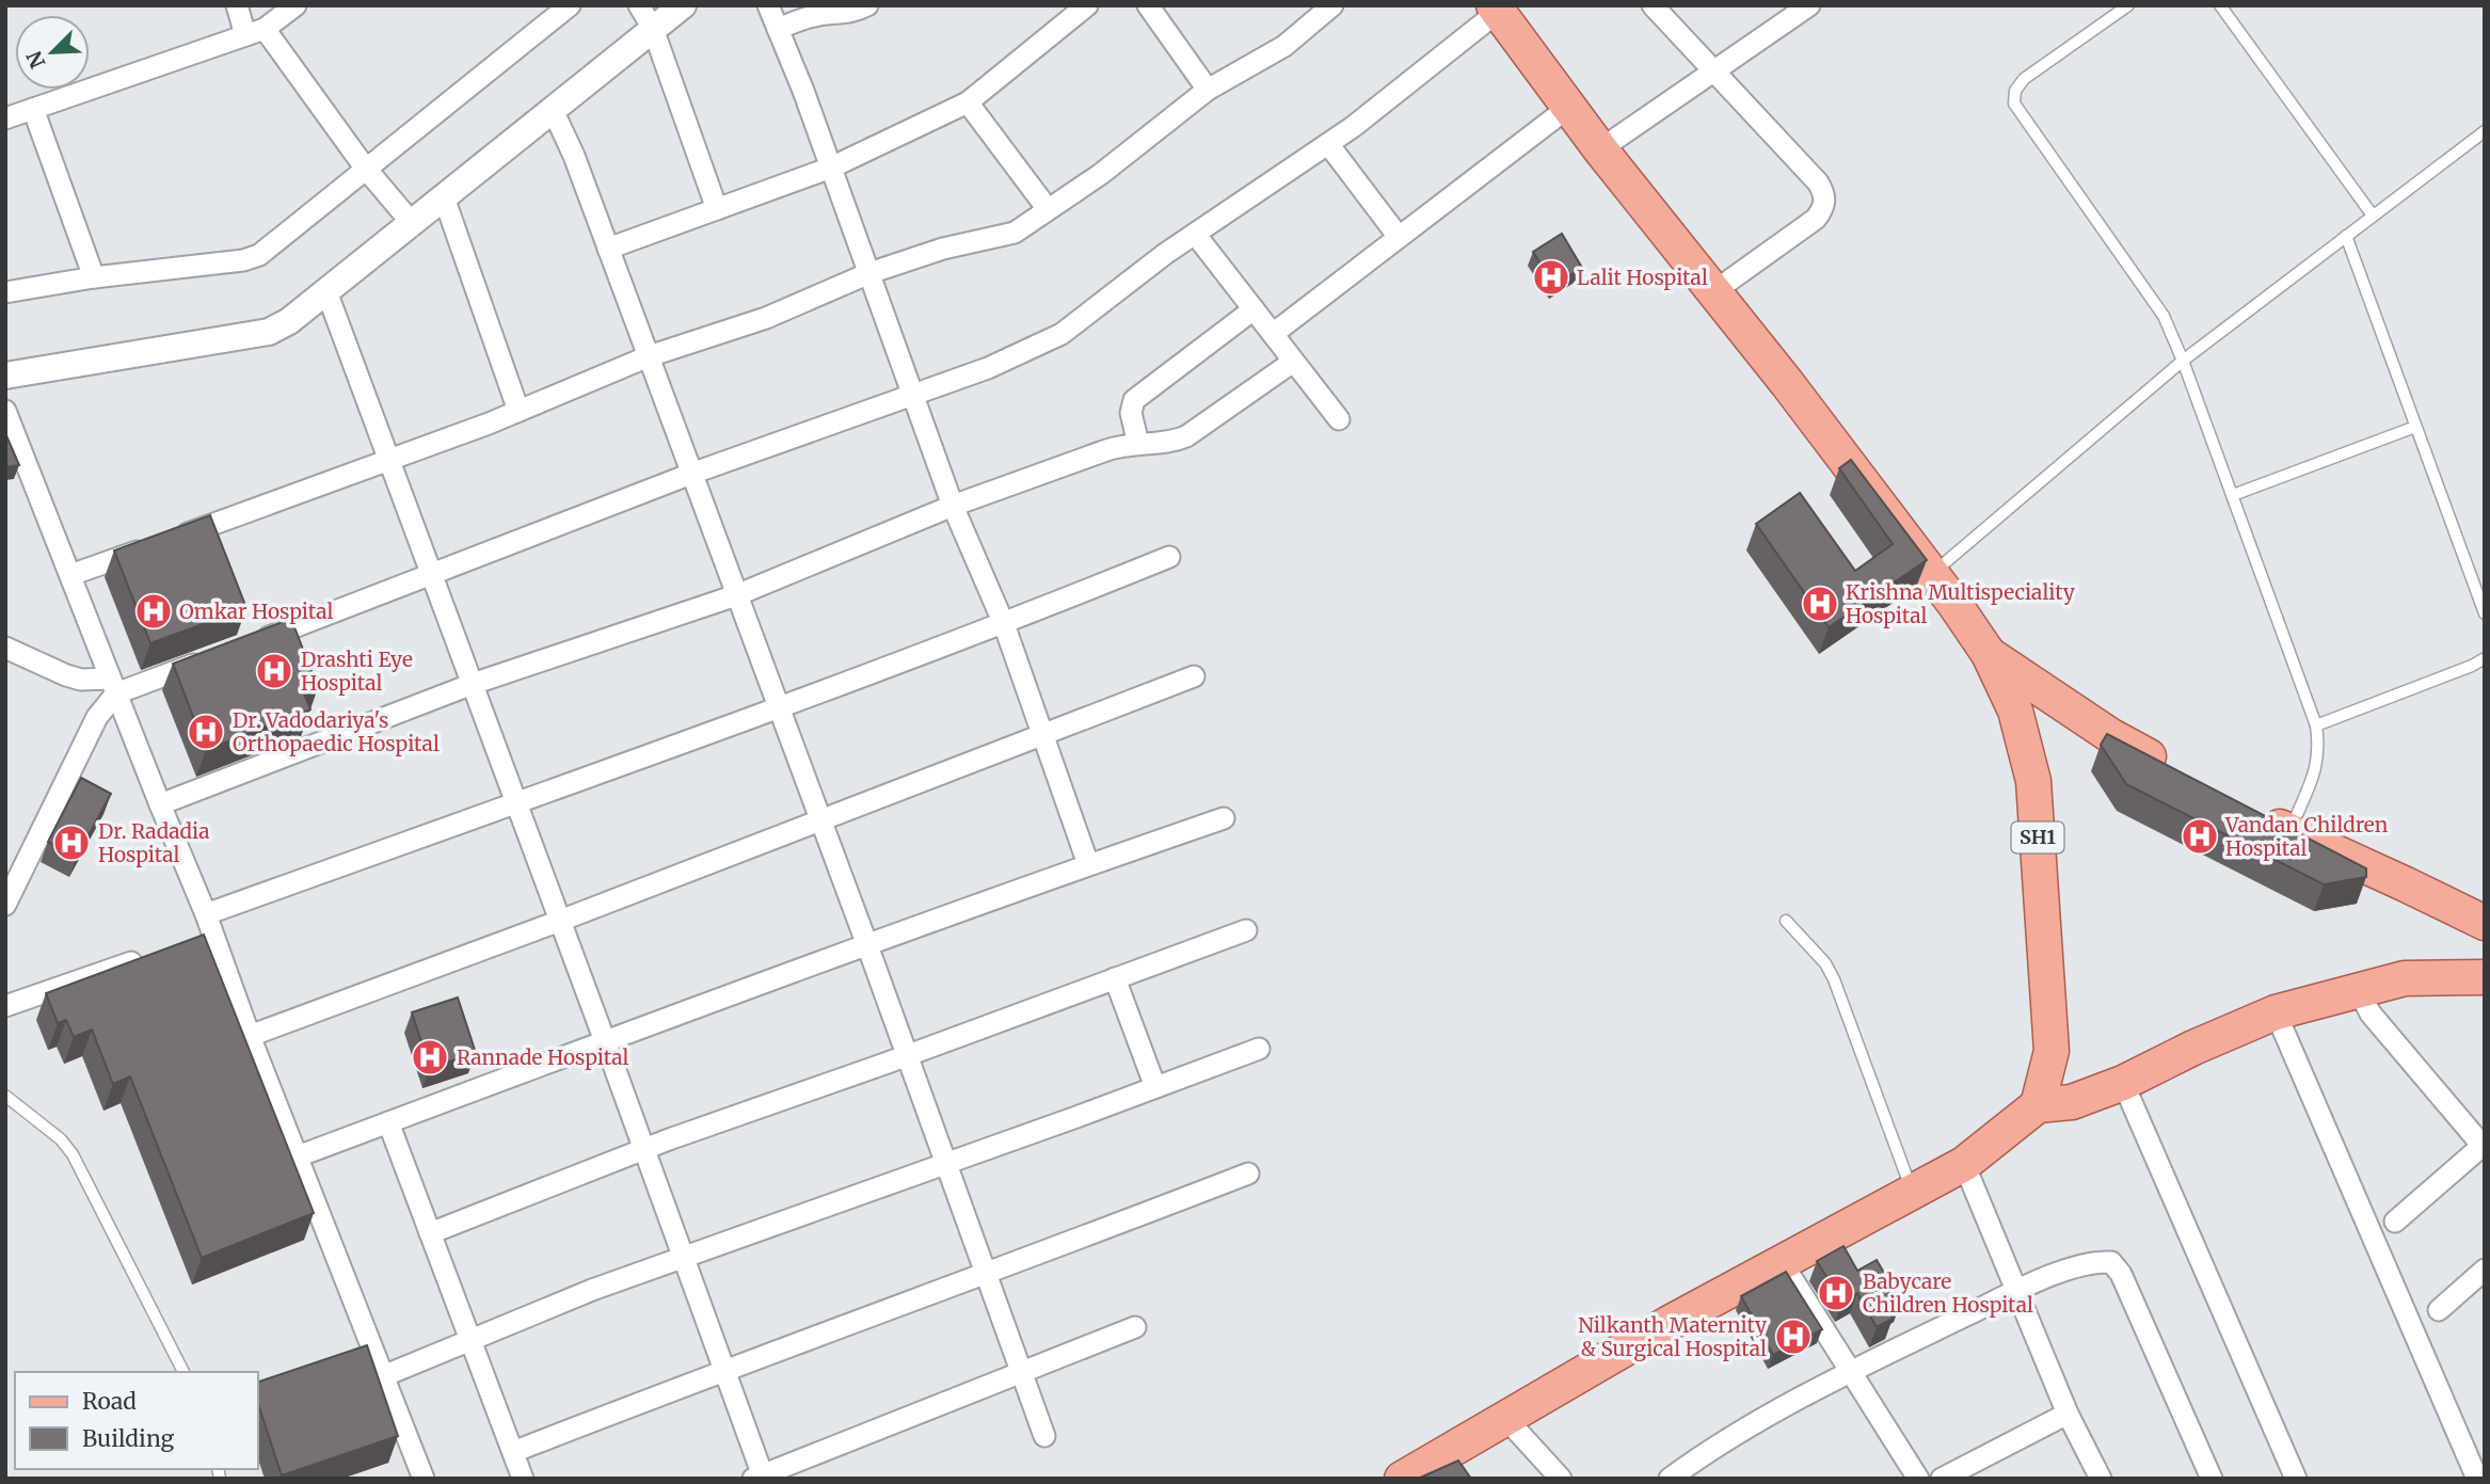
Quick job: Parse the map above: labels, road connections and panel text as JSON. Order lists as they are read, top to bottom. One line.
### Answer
{"streets":{"main road":["SH1"]},"places":{"hospital":["Lalit Hospital","Krishna Multispeciality Hospital","Omkar Hospital","Drashti Eye Hospital","Dr. Vadodariya's Orthopaedic Hospital","Vandan Children Hospital","Dr. Radadia Hospital","Rannade Hospital","Babycare Children Hospital","Nilkanth Maternity & Surgical Hospital"]},"legend":["Road","Building"],"north":"bottom left"}
